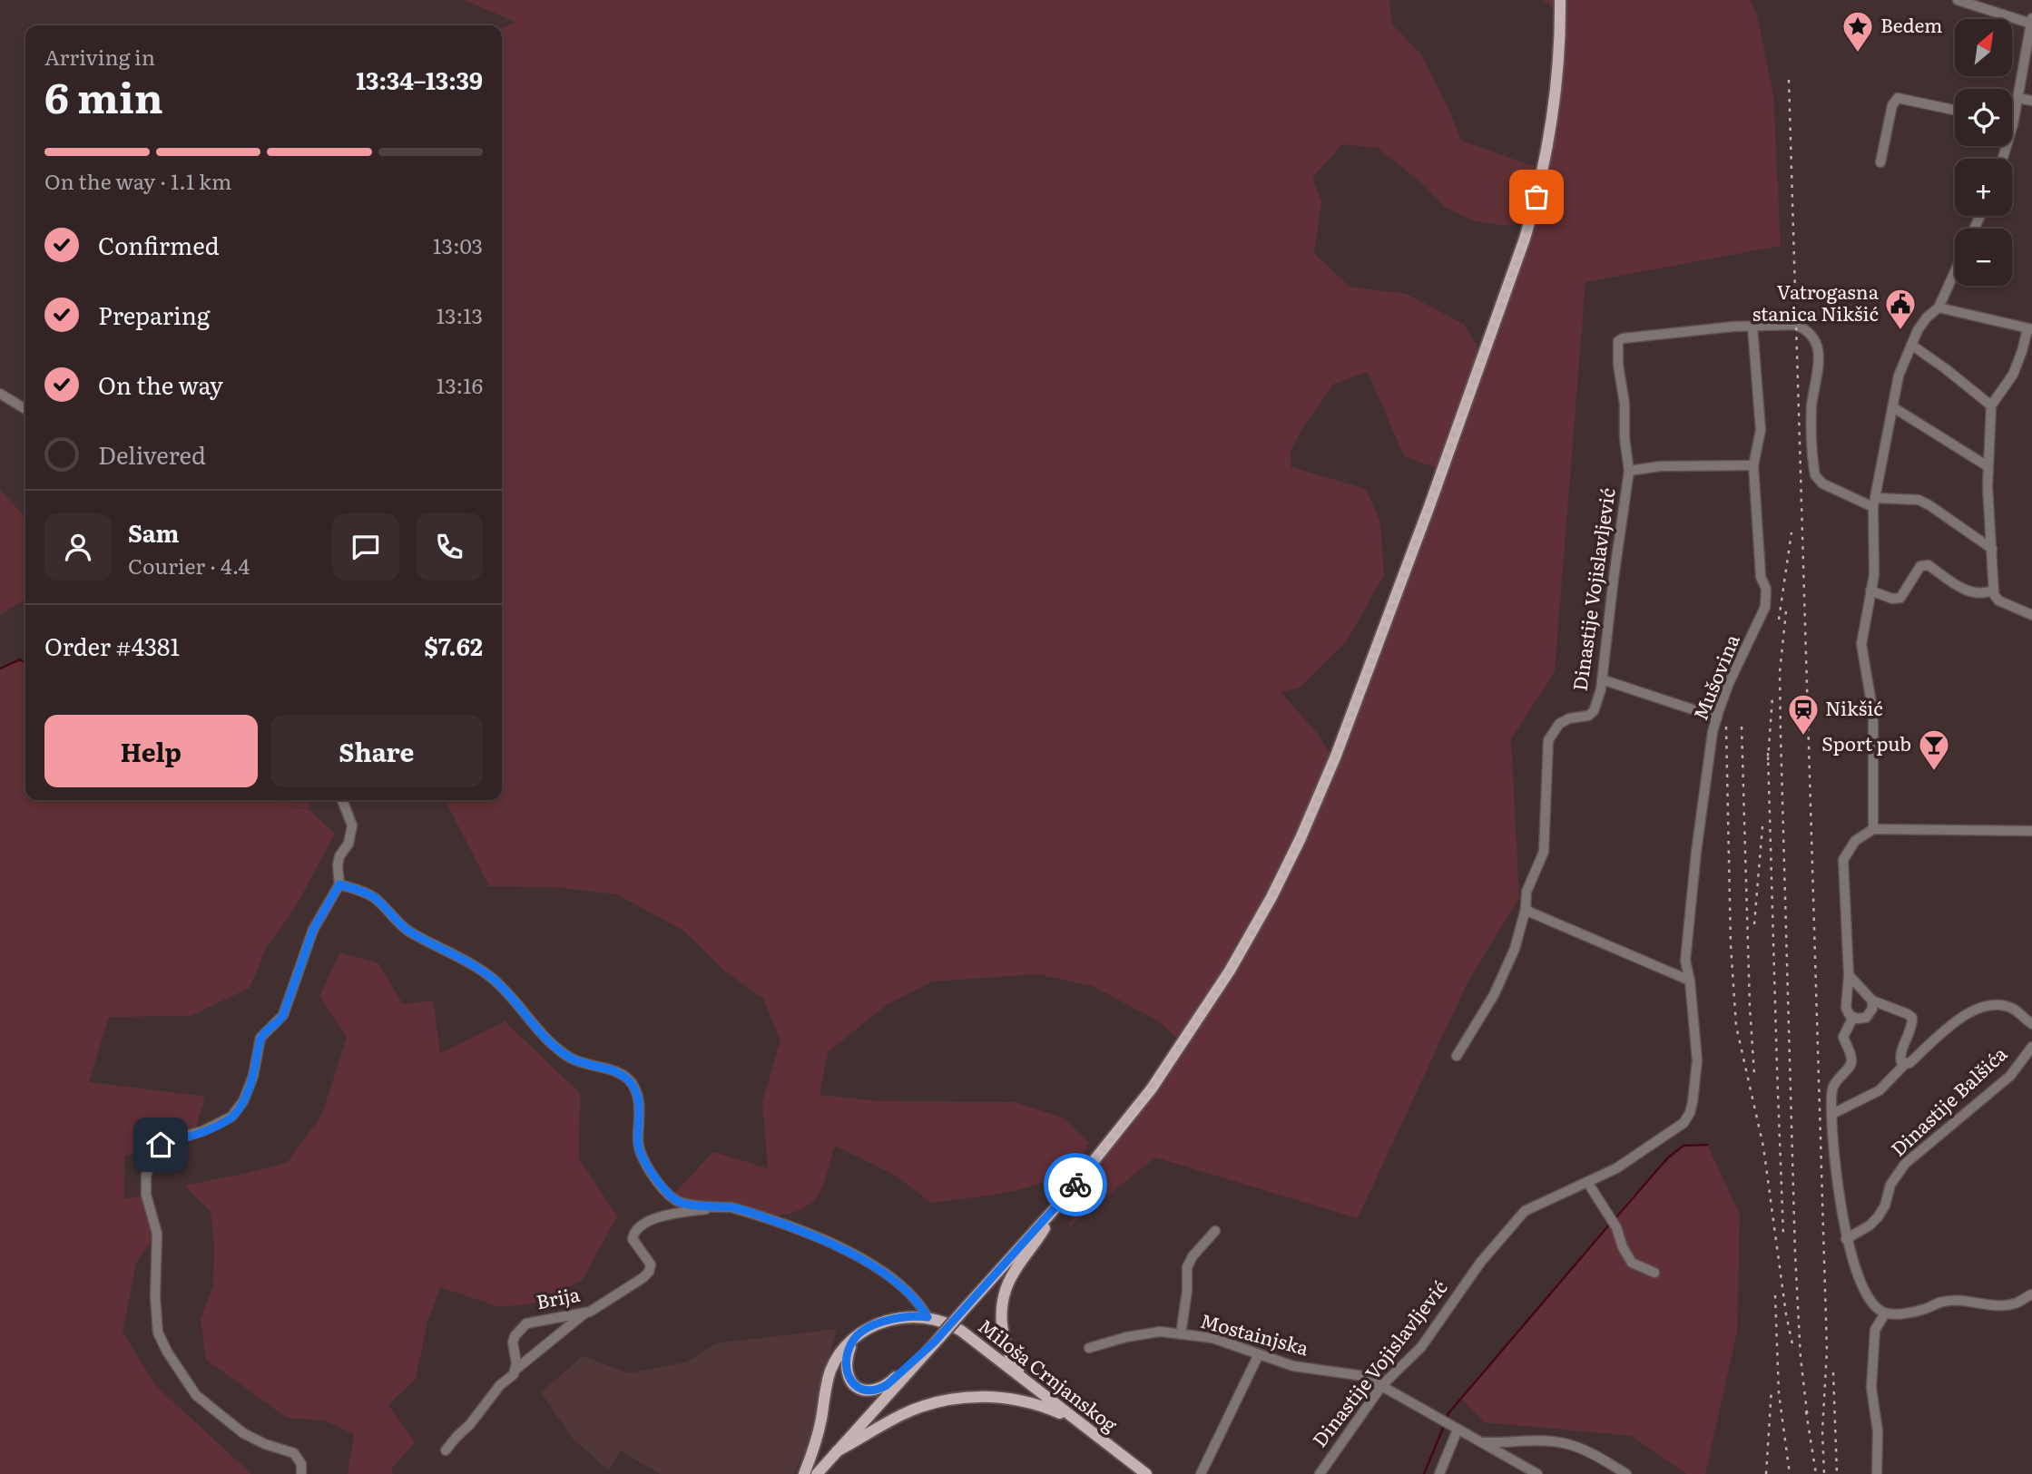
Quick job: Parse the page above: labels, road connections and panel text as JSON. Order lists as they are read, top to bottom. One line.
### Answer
{"streets":{"main road":["Miloša Crnjanskog"],"street":["Dinastije Vojislavljević","Mušovina","Dinastije Balšića","Brija","Mostainjska"]},"crossings":[["Dinastije Vojislavljević","Mušovina"],["Dinastije Vojislavljević","Mostainjska"]],"places":{"place":["Bedem"],"public building":["Vatrogasna stanica Nikšić"],"station":["Nikšić"],"bar":["Sport pub"]},"north":"top right","page":{"map_buttons":["+","−"],"heading":["6 min","Arriving in","13:34–13:39"],"panel":["Sam","Courier · 4.4","Order #4381","$7.62"],"bar":"On the way · 1.1 km","list":[["Confirmed","13:03"],["Preparing","13:13"],["On the way","13:16"],"Delivered"],"buttons":["Help","Share"]}}
